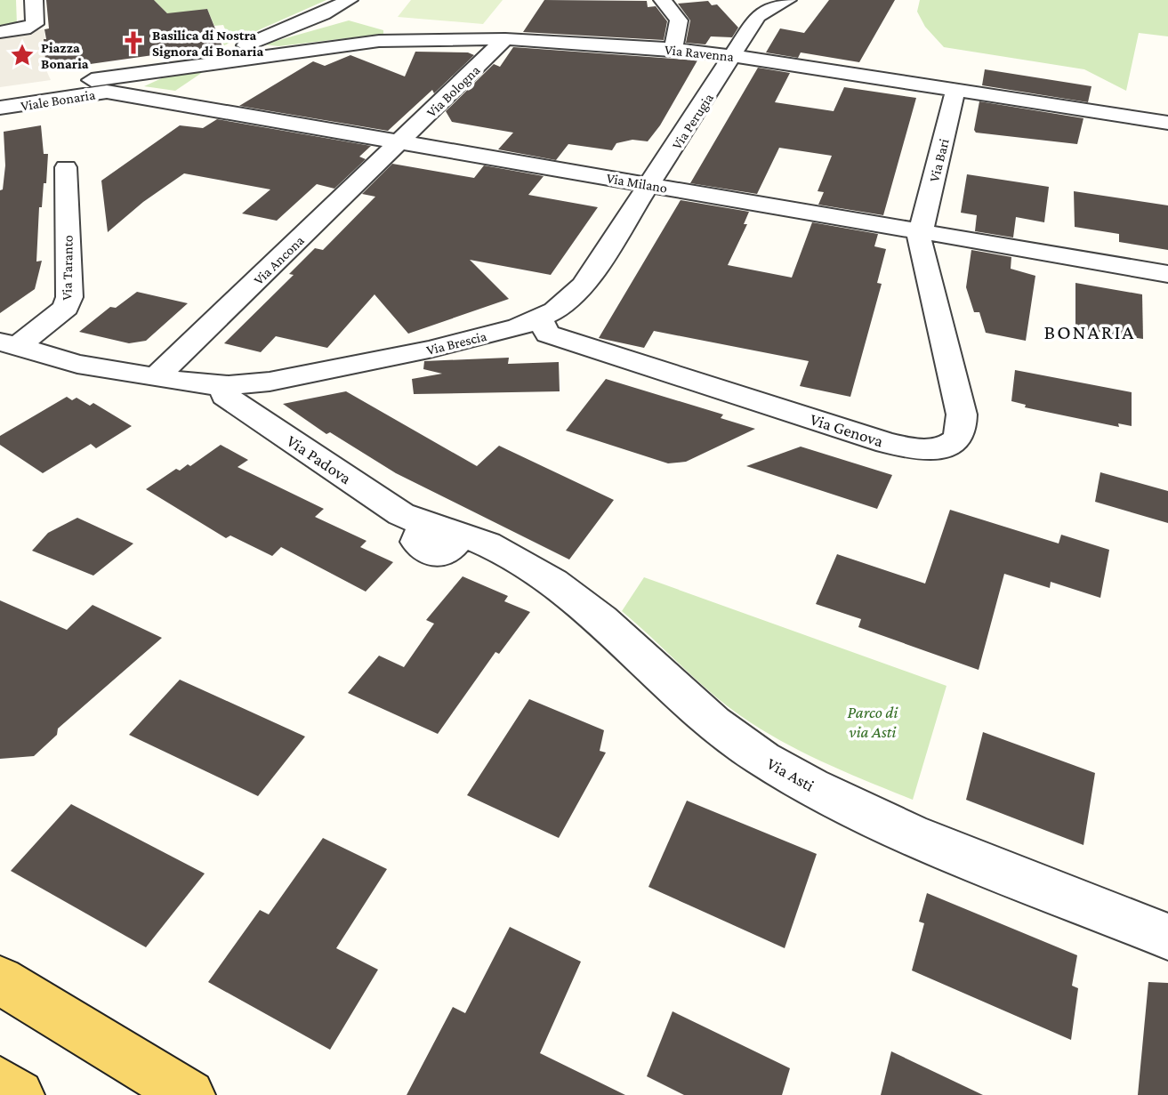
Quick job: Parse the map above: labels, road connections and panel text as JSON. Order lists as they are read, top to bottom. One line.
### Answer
{"streets":{"street":["Via Ravenna","Via Bologna","Viale Bonaria","Via Perugia","Via Bari","Via Milano","Via Ancona","Via Taranto","Via Brescia","Via Genova","Via Padova","Via Asti"]},"crossings":[["Via Ravenna","Via Bologna"],["Via Ravenna","Viale Bonaria"],["Via Ravenna","Via Perugia"],["Via Ravenna","Via Bari"],["Via Ravenna","Via Milano"],["Via Bologna","Via Milano"],["Via Bologna","Via Ancona"],["Viale Bonaria","Via Milano"],["Via Perugia","Via Milano"],["Via Perugia","Via Brescia"],["Via Bari","Via Milano"],["Via Bari","Via Genova"],["Via Milano","Via Ancona"],["Via Milano","Via Brescia"],["Via Milano","Via Genova"],["Via Brescia","Via Genova"],["Via Brescia","Via Padova"],["Via Padova","Via Asti"]],"districts":["BONARIA"],"parks":["Parco di via Asti"],"places":{"church":["Basilica di Nostra Signora di Bonaria"],"place":["Piazza Bonaria"]}}
